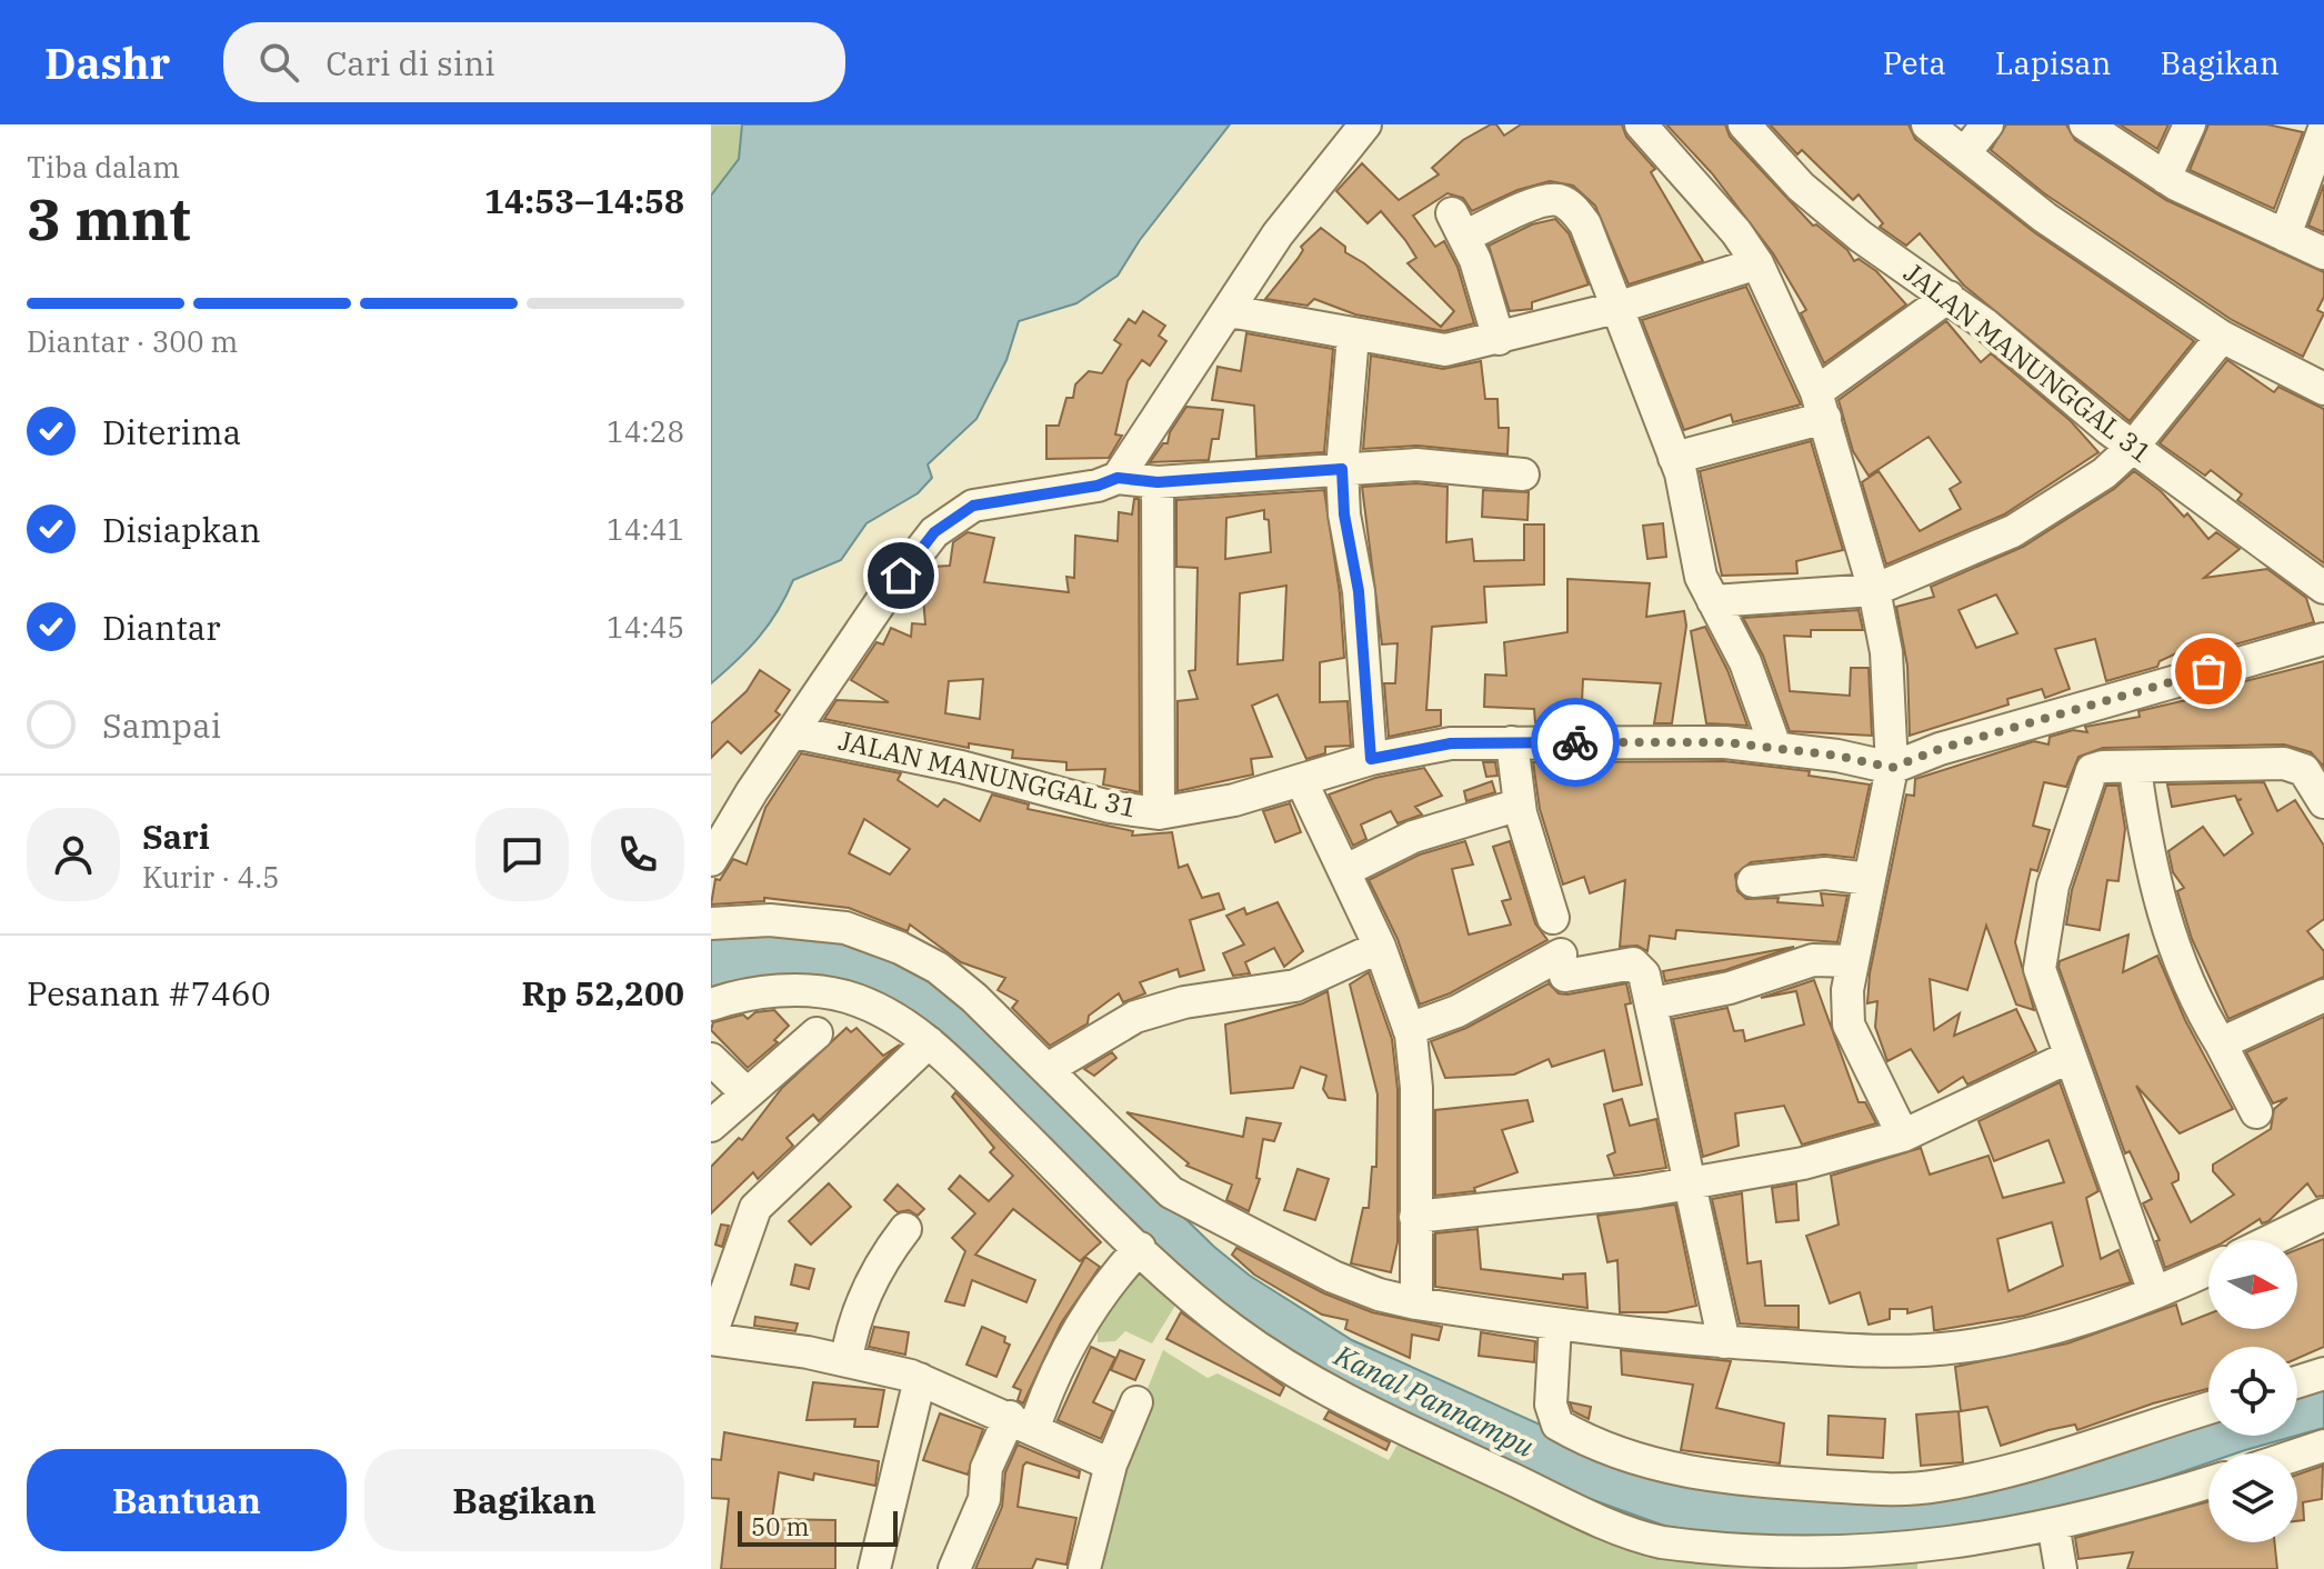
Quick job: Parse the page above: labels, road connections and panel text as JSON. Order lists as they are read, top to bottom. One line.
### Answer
{"streets":{"street":["JALAN MANUNGGAL 31"]},"water":["Kanal Pannampu"],"scale_bar":"50 m","north":"right","page":{"header":"Dashr","search":"Cari di sini","nav":["Peta","Lapisan","Bagikan"],"heading":["3 mnt","Tiba dalam","14:53–14:58"],"panel":["Sari","Kurir · 4.5","Pesanan #7460","Rp 52,200"],"bar":"Diantar · 300 m","list":[["Diterima","14:28"],["Disiapkan","14:41"],["Diantar","14:45"],"Sampai"],"buttons":["Bantuan","Bagikan"],"scale":"50 m"}}
